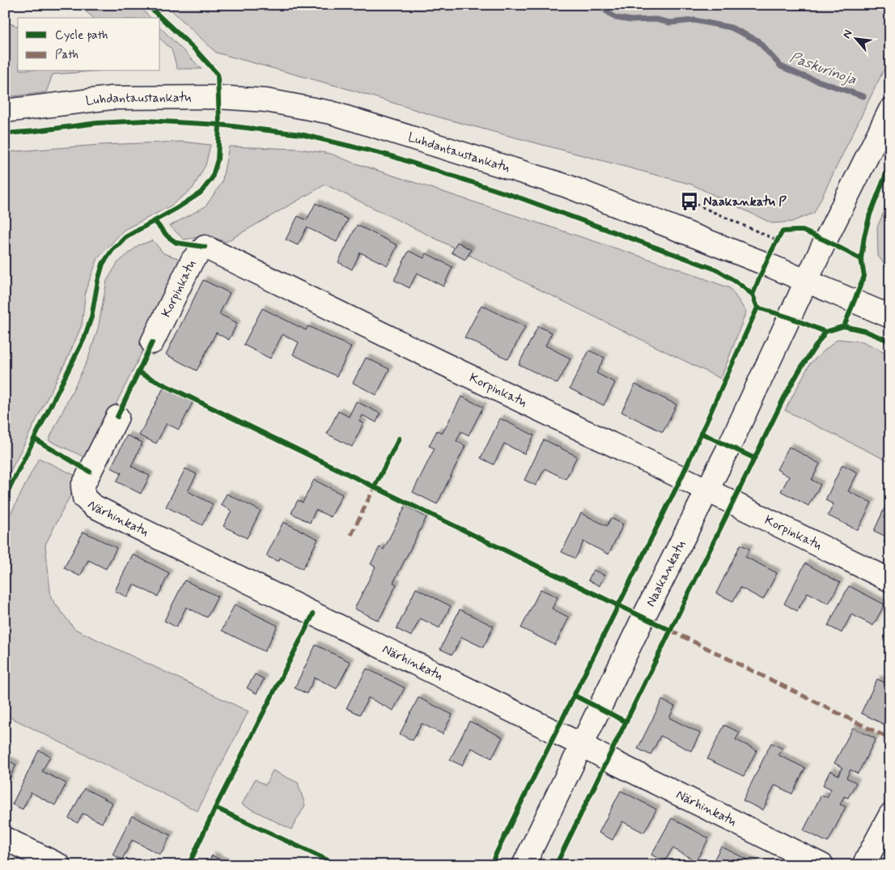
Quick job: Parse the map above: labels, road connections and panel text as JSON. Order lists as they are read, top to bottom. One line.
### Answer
{"streets":{"street":["Luhdantaustankatu","Korpinkatu","Närhinkatu","Naakankatu"]},"crossings":[["Luhdantaustankatu","Naakankatu"],["Korpinkatu","Naakankatu"],["Närhinkatu","Naakankatu"]],"water":["Paskurinoja"],"places":{"bus stop":["Naakankatu P"]},"legend":["Cycle path","Path"],"north":"top left"}
